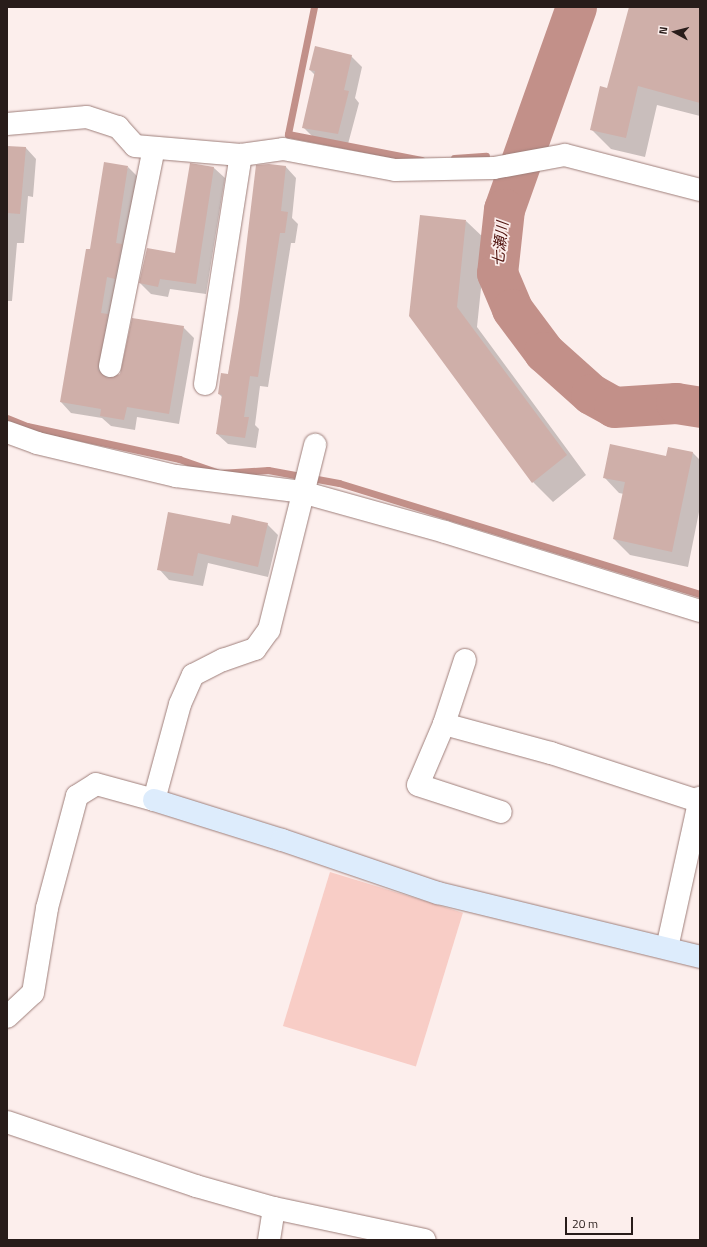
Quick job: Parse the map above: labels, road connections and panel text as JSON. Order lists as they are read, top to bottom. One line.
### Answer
{"water":["七瀬川"],"scale_bar":"20 m","north":"left"}
